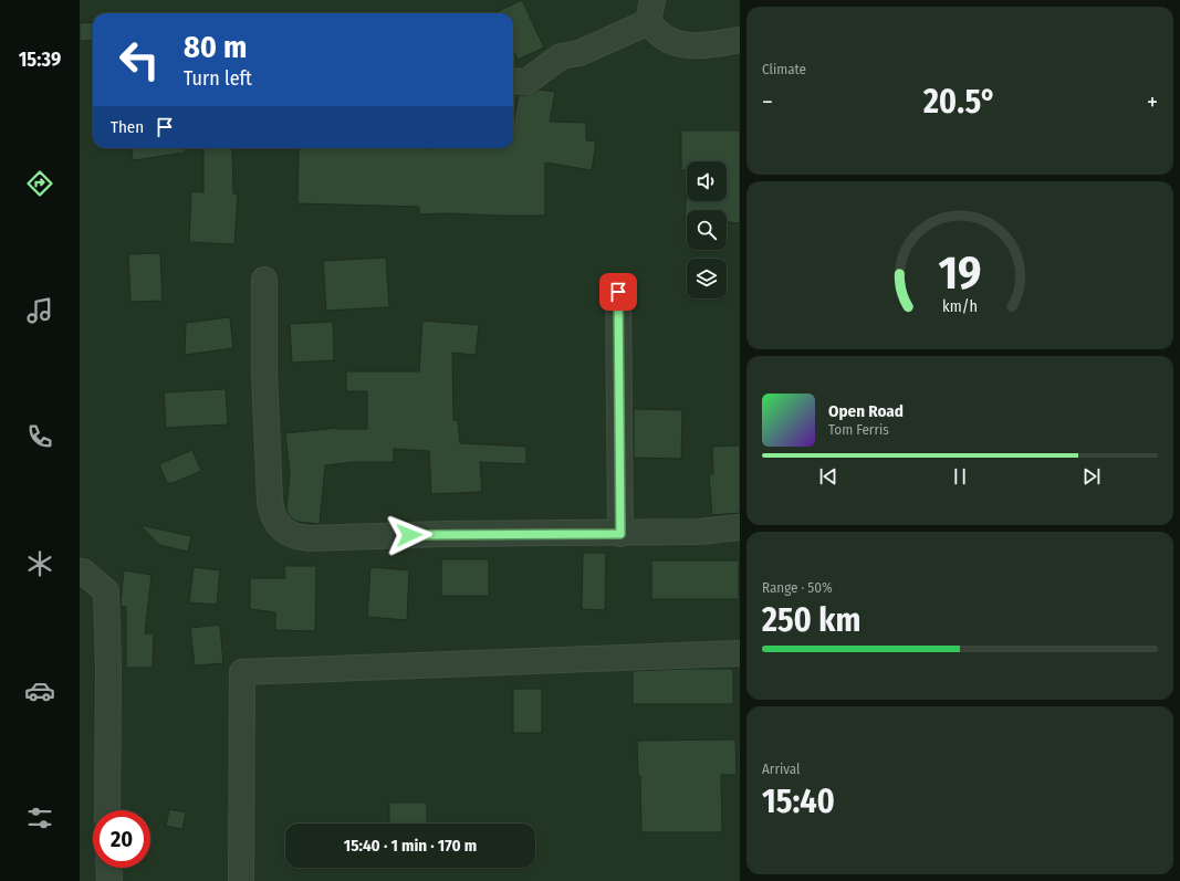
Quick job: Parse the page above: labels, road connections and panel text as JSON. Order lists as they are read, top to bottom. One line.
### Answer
{"page":{"tabs":"15:39","tile":["Climate",["Range · 50%","250 km"],["Arrival","15:40"]],"turn":["80 m","Turn left"],"heat":["−","20.5°","+"],"then":"Then","song":["Open Road","Tom Ferris"],"limit":"20","trip":"15:40 · 1 min · 170 m","gauge":["19","km/h"]}}
